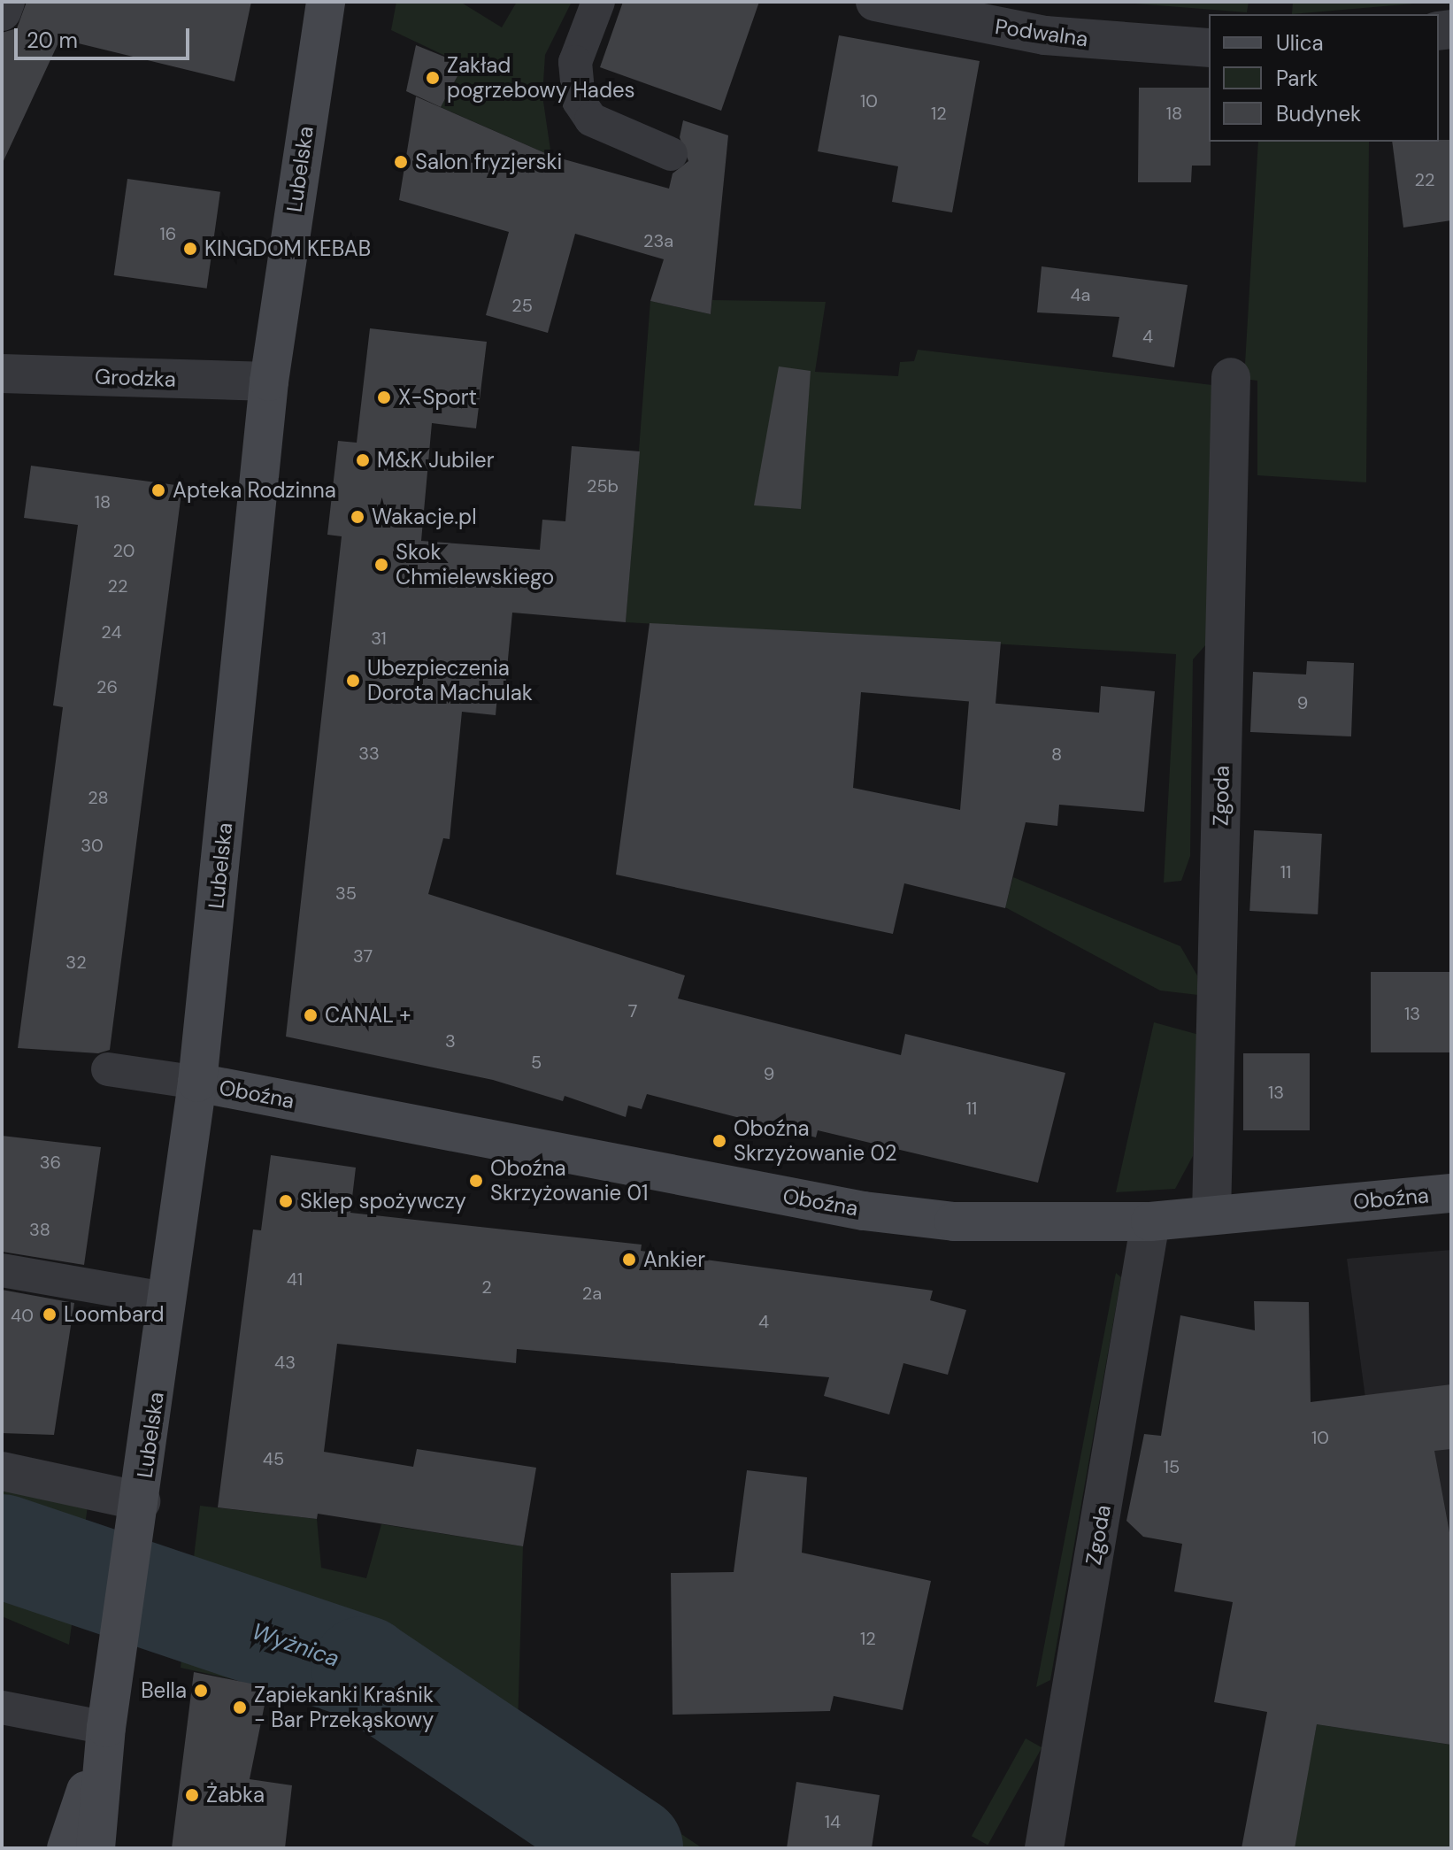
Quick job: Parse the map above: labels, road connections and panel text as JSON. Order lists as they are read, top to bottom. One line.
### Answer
{"streets":{"street":["Podwalna","Lubelska","Grodzka","Zgoda","Oboźna"]},"crossings":[["Lubelska","Grodzka"],["Lubelska","Oboźna"],["Zgoda","Oboźna"]],"water":["Wyżnica"],"places":["Zakład pogrzebowy Hades","Salon fryzjerski","KINGDOM KEBAB","X-Sport","M&K Jubiler","Apteka Rodzinna","Wakacje.pl","Skok Chmielewskiego","Ubezpieczenia Dorota Machulak","CANAL +","Oboźna Skrzyżowanie 02","Oboźna Skrzyżowanie 01","Sklep spożywczy","Ankier","Loombard","Bella","Zapiekanki Kraśnik - Bar Przekąskowy","Żabka"],"house_numbers":["10","12","18","22","16","23a","4a","25","4","25b","18","20","22","24","31","26","9","33","8","28","30","11","35","37","32","7","13","3","5","9","13","11","36","38","41","2","2a","40","4","43","10","45","15","12","14"],"legend":["Ulica","Park","Budynek"],"scale_bar":"20 m"}
